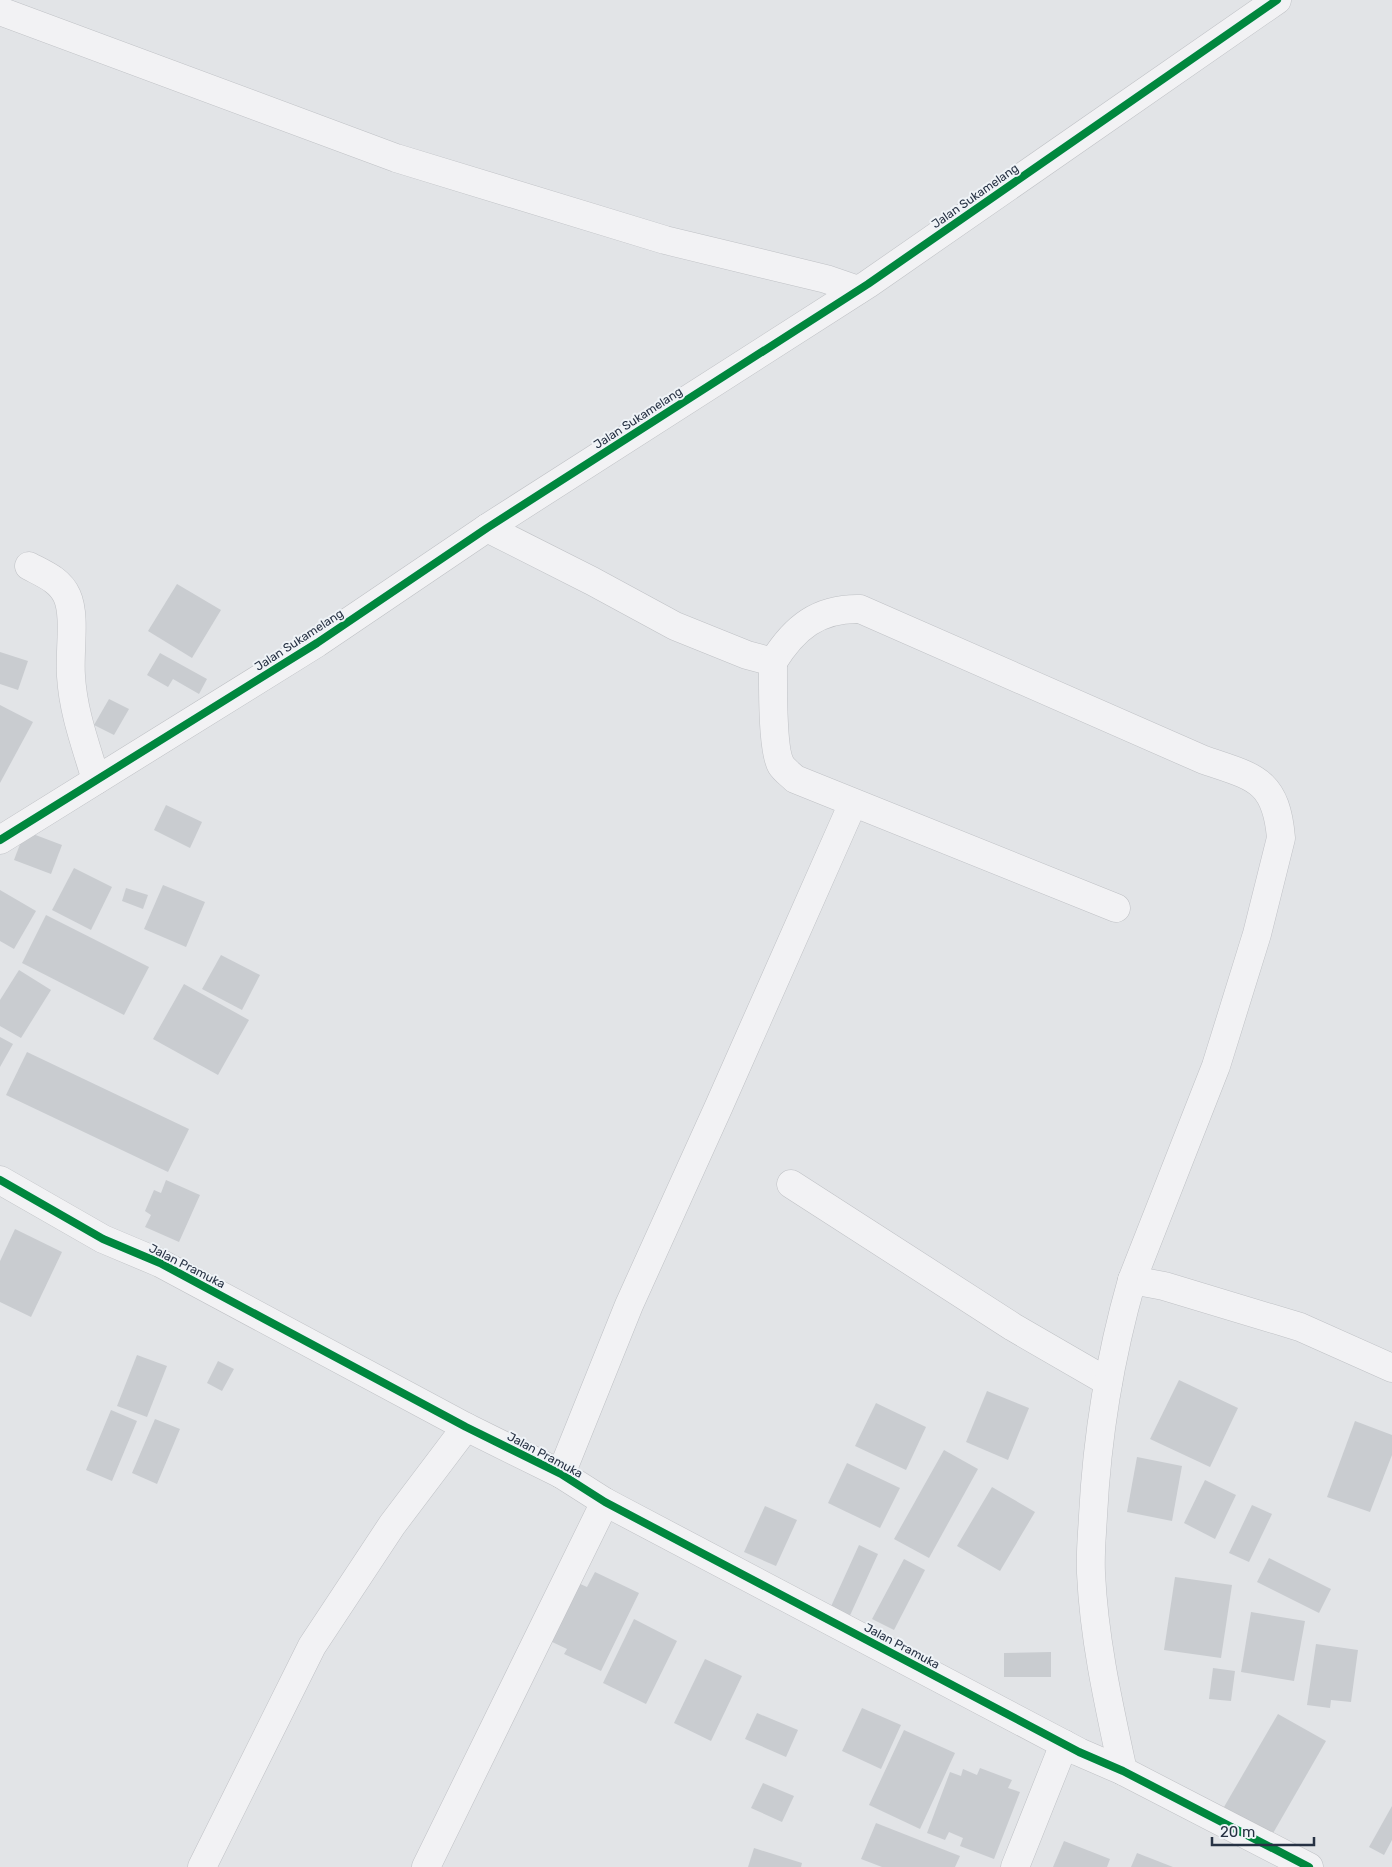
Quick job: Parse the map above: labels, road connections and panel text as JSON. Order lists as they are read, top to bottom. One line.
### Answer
{"streets":{"street":["Jalan Sukamelang","Jalan Pramuka"]},"scale_bar":"20 m"}
